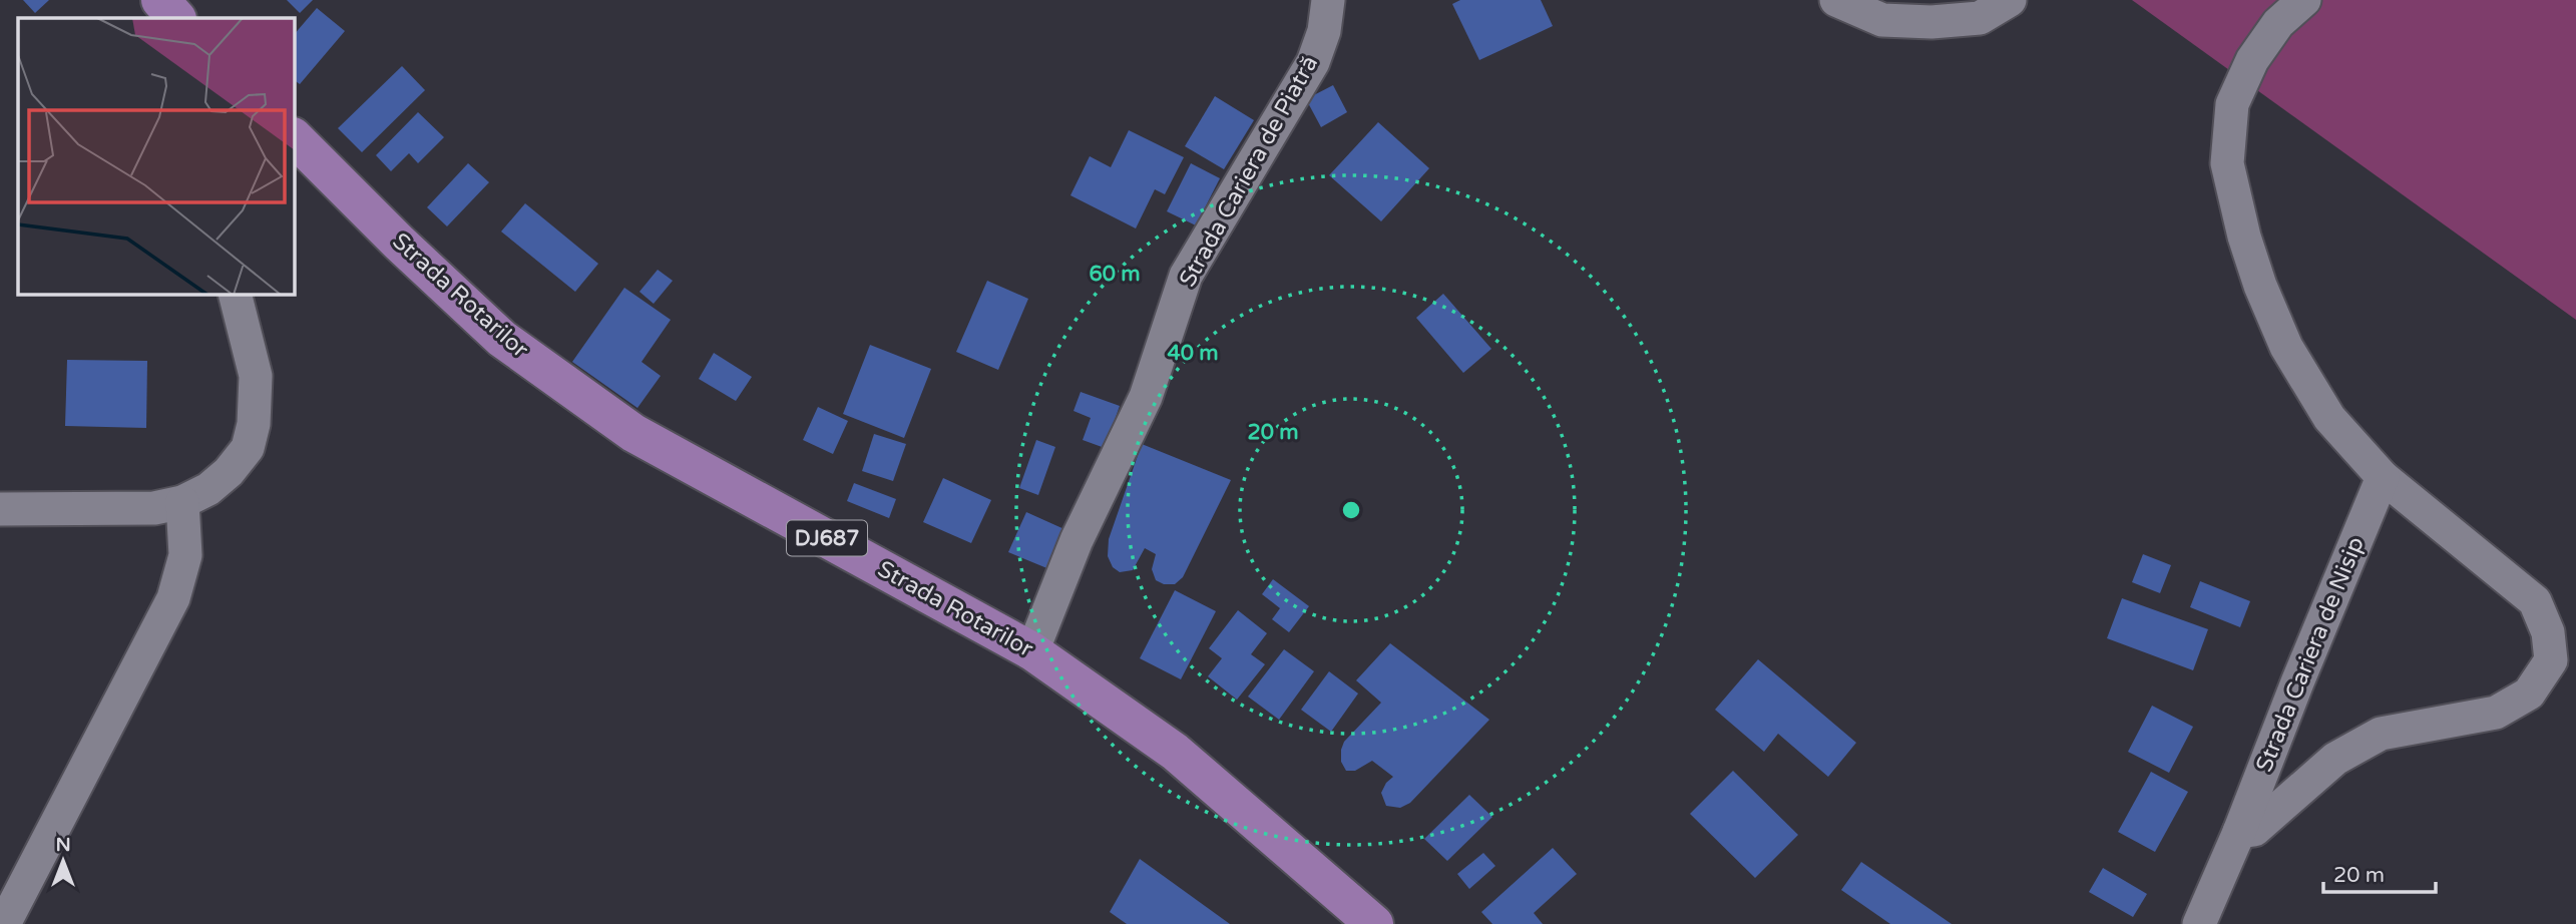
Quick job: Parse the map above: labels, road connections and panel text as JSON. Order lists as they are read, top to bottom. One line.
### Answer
{"streets":{"main road":["Strada Rotarilor","DJ687"],"street":["Strada Cariera de Piatră","Strada Cariera de Nisip"]},"crossings":[["Strada Cariera de Piatră","Strada Rotarilor"]],"scale_bar":"20 m","north":"top","rings":["60 m","40 m","20 m"]}
